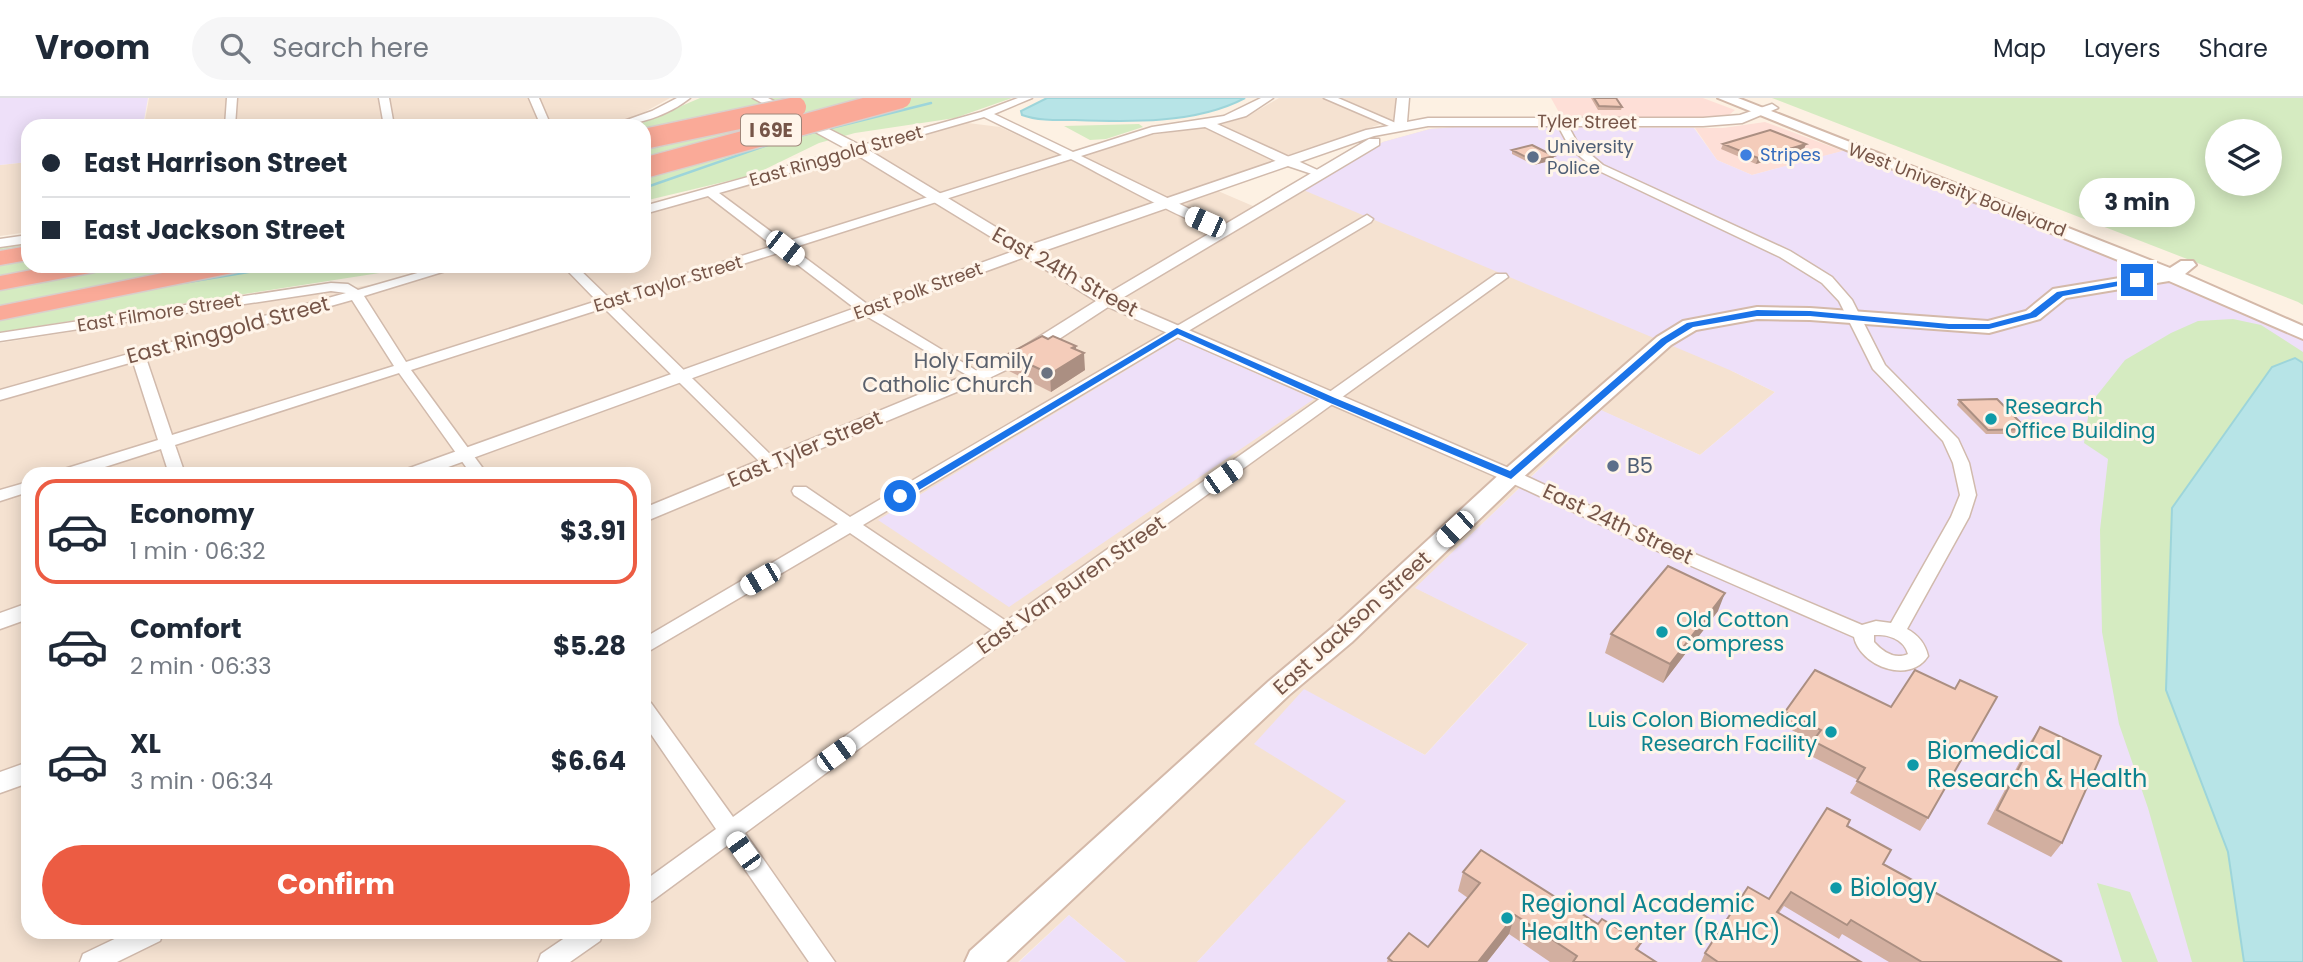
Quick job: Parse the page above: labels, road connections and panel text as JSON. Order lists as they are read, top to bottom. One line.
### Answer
{"streets":{"highway":["I 69E"],"main road":["West University Boulevard","East Jackson Street"],"street":["Tyler Street","East Ringgold Street","East 24th Street","East Taylor Street","East Polk Street","East Filmore Street","East Tyler Street","East Van Buren Street"]},"crossings":[["Tyler Street","West University Boulevard"],["Tyler Street","East Polk Street"],["Tyler Street","East Tyler Street"],["East Ringgold Street","East 24th Street"],["East Ringgold Street","East Filmore Street"],["West University Boulevard","East Jackson Street"],["East 24th Street","East Taylor Street"],["East 24th Street","East Polk Street"],["East 24th Street","East Tyler Street"],["East 24th Street","East Van Buren Street"],["East 24th Street","East Jackson Street"],["East Polk Street","East Tyler Street"]],"places":["Stripes","University Police","Holy Family Catholic Church","Research Office Building","B5","Old Cotton Compress","Luis Colon Biomedical Research Facility","Biomedical Research & Health","Biology","Regional Academic Health Center (RAHC)"],"page":{"header":"Vroom","search":"Search here","nav":["Map","Layers","Share"],"banner":["East Harrison Street","East Jackson Street"],"bubble":"3 min","list":[{"name":"Economy","note":"1 min · 06:32","value":"$3.91"},{"name":"Comfort","note":"2 min · 06:33","value":"$5.28"},{"name":"XL","note":"3 min · 06:34","value":"$6.64"}],"buttons":"Confirm"}}
